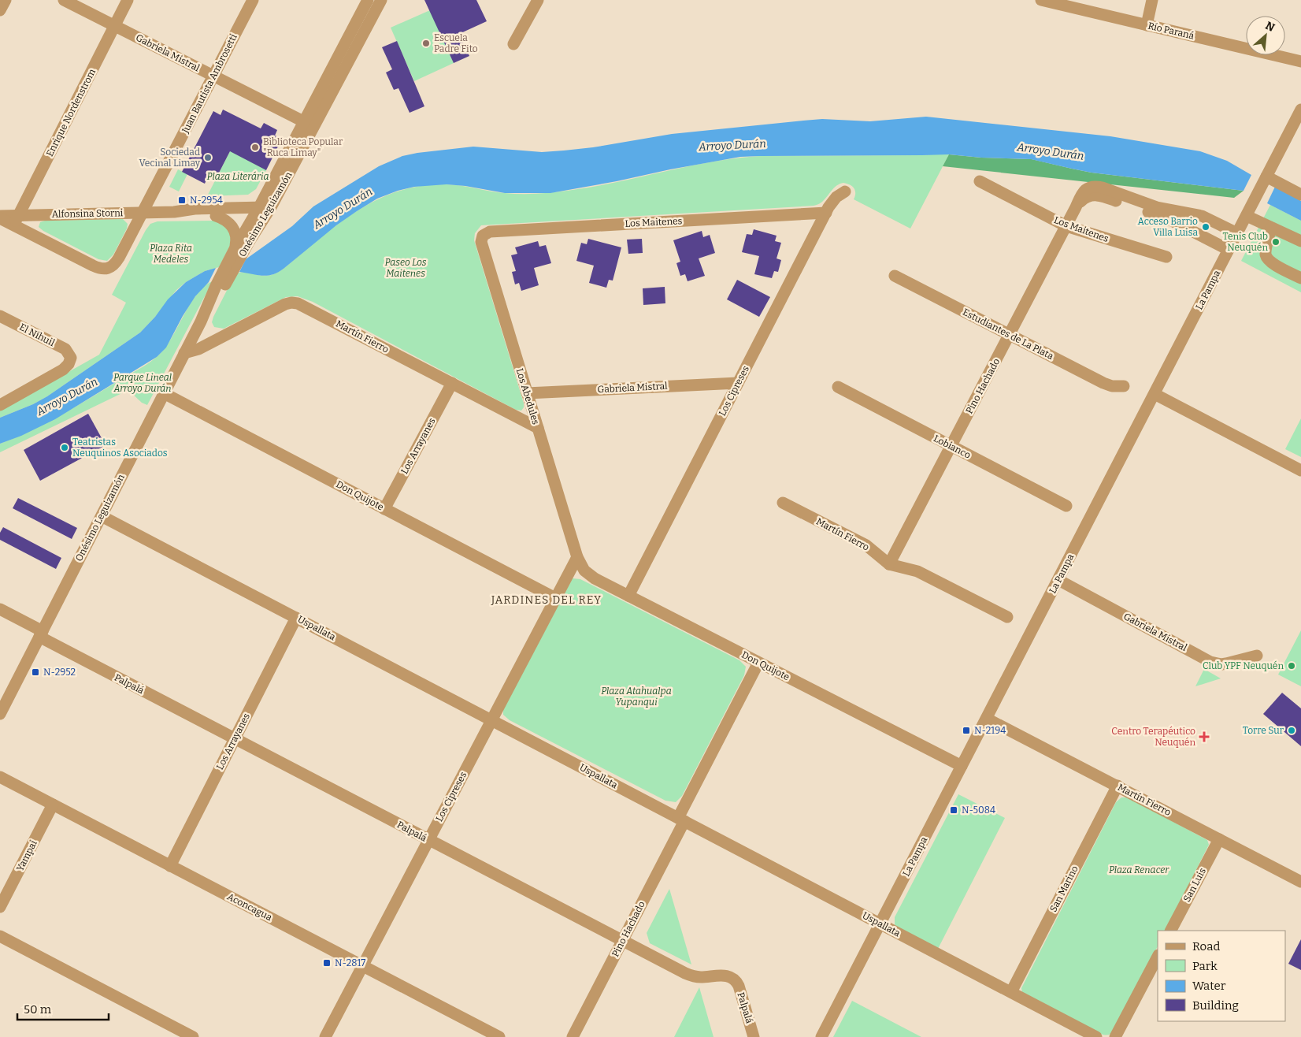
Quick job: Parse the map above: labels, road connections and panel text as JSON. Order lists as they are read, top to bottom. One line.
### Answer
{"streets":{"street":["Río Paraná","Gabriela Mistral","Juan Bautista Ambrosetti","Enrique Nordenstrom","Alfonsina Storni","Onésimo Leguizamón","Los Maitenes","La Pampa","Estudiantes de La Plata","El Nihuil","Martín Fierro","Pino Hachado","Los Cipreses","Los Abedules","Los Arrayanes","Lobianco","Don Quijote","Uspallata","Palpalá","Yampai","San Luis","San Marino","Aconcagua"]},"crossings":[["Gabriela Mistral","Juan Bautista Ambrosetti"],["Gabriela Mistral","Enrique Nordenstrom"],["Gabriela Mistral","Onésimo Leguizamón"],["Gabriela Mistral","La Pampa"],["Gabriela Mistral","Los Cipreses"],["Gabriela Mistral","Los Abedules"],["Juan Bautista Ambrosetti","Alfonsina Storni"],["Enrique Nordenstrom","Alfonsina Storni"],["Alfonsina Storni","Onésimo Leguizamón"],["Onésimo Leguizamón","Martín Fierro"],["Onésimo Leguizamón","Don Quijote"],["Onésimo Leguizamón","Uspallata"],["Onésimo Leguizamón","Palpalá"],["Los Maitenes","Pino Hachado"],["Los Maitenes","Los Cipreses"],["Los Maitenes","Los Abedules"],["La Pampa","Martín Fierro"],["La Pampa","Pino Hachado"],["La Pampa","Don Quijote"],["La Pampa","Uspallata"],["Estudiantes de La Plata","Pino Hachado"],["Martín Fierro","Pino Hachado"],["Martín Fierro","Los Abedules"],["Martín Fierro","Los Arrayanes"],["Martín Fierro","San Luis"],["Martín Fierro","San Marino"],["Pino Hachado","Lobianco"],["Pino Hachado","Don Quijote"],["Pino Hachado","Uspallata"],["Pino Hachado","Palpalá"],["Los Cipreses","Los Abedules"],["Los Cipreses","Don Quijote"],["Los Cipreses","Uspallata"],["Los Cipreses","Palpalá"],["Los Cipreses","Aconcagua"],["Los Abedules","Don Quijote"],["Los Arrayanes","Don Quijote"],["Los Arrayanes","Uspallata"],["Los Arrayanes","Palpalá"],["Los Arrayanes","Aconcagua"],["Uspallata","San Marino"],["Yampai","Aconcagua"]],"districts":["JARDINES DEL REY"],"water":["Arroyo Durán"],"parks":["Plaza Literária","Plaza Rita Medeles","Paseo Los Maitenes","Parque Lineal Arroyo Durán","Plaza Atahualpa Yupanqui","Plaza Renacer"],"places":{"other":["Escuela Padre Fito","Biblioteca Popular \"Ruca Limay\"","Sociedad Vecinal Limay","Acceso Barrio Villa Luisa","Tenis Club Neuquén","Teatristas Neuquinos Asociados","Club YPF Neuquén","Torre Sur"],"transit":["N-2954","N-2952","N-2194","N-5084","N-2817"],"health":["Centro Terapéutico Neuquén"]},"legend":["Road","Park","Water","Building"],"scale_bar":"50 m","north":"top right"}
